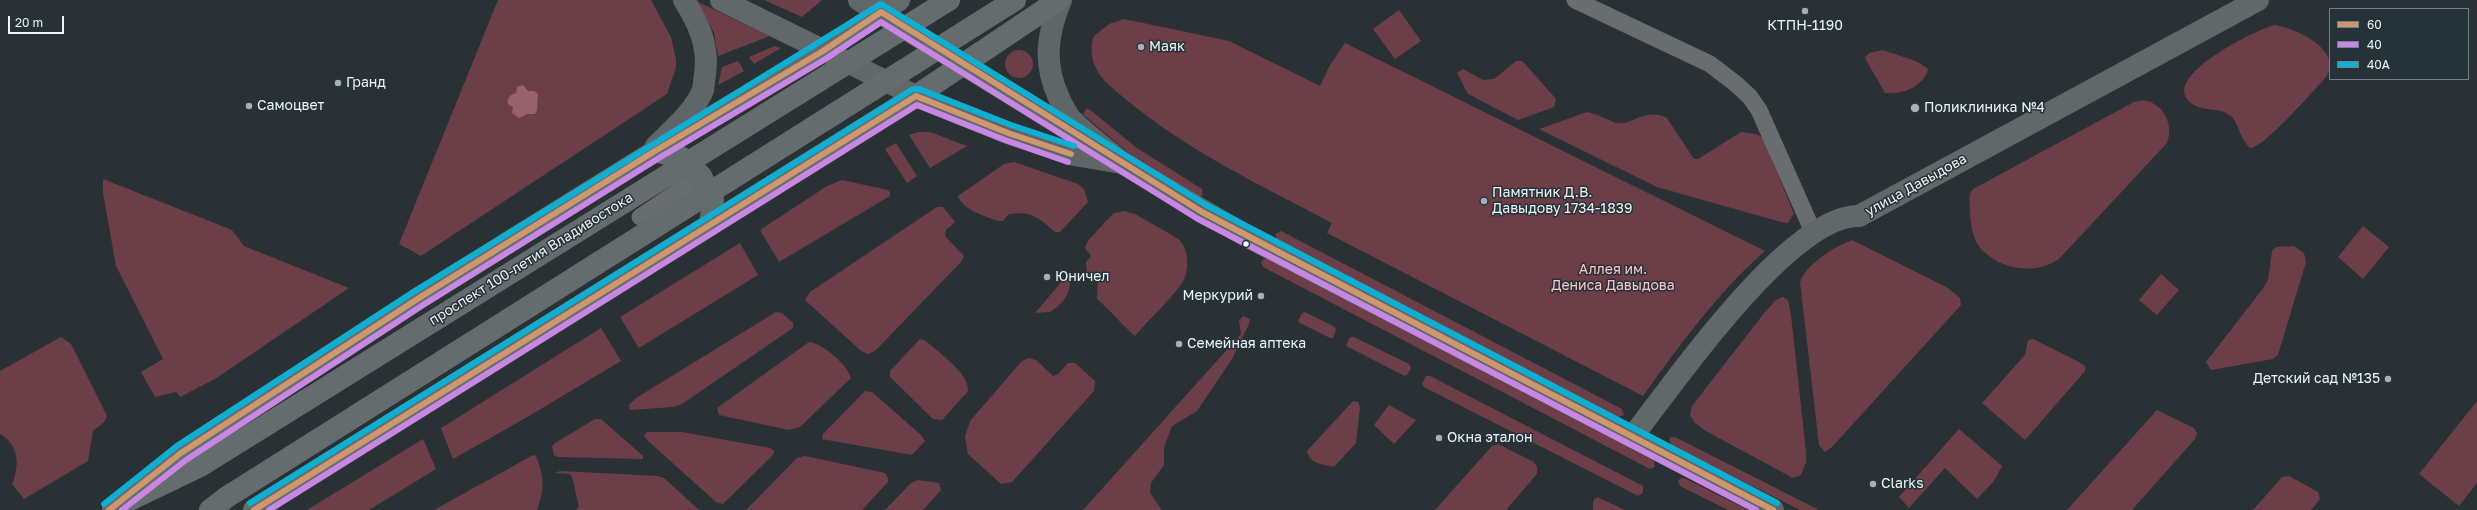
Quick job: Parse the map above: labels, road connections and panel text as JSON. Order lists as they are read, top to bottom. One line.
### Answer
{"streets":{"highway":["проспект 100-летия Владивостока"],"street":["улица Давыдова"]},"parks":["Аллея им. Дениса Давыдова"],"places":["КТПН-1190","Маяк","Гранд","Самоцвет","Поликлиника №4","Памятник Д.В. Давыдову 1734-1839","Юничел","Меркурий","Семейная аптека","Детский сад №135","Окна эталон","Clarks"],"lines":["transit line 40А","transit line 60","transit line 40"],"legend":["60","40","40А"],"scale_bar":"20 m"}
